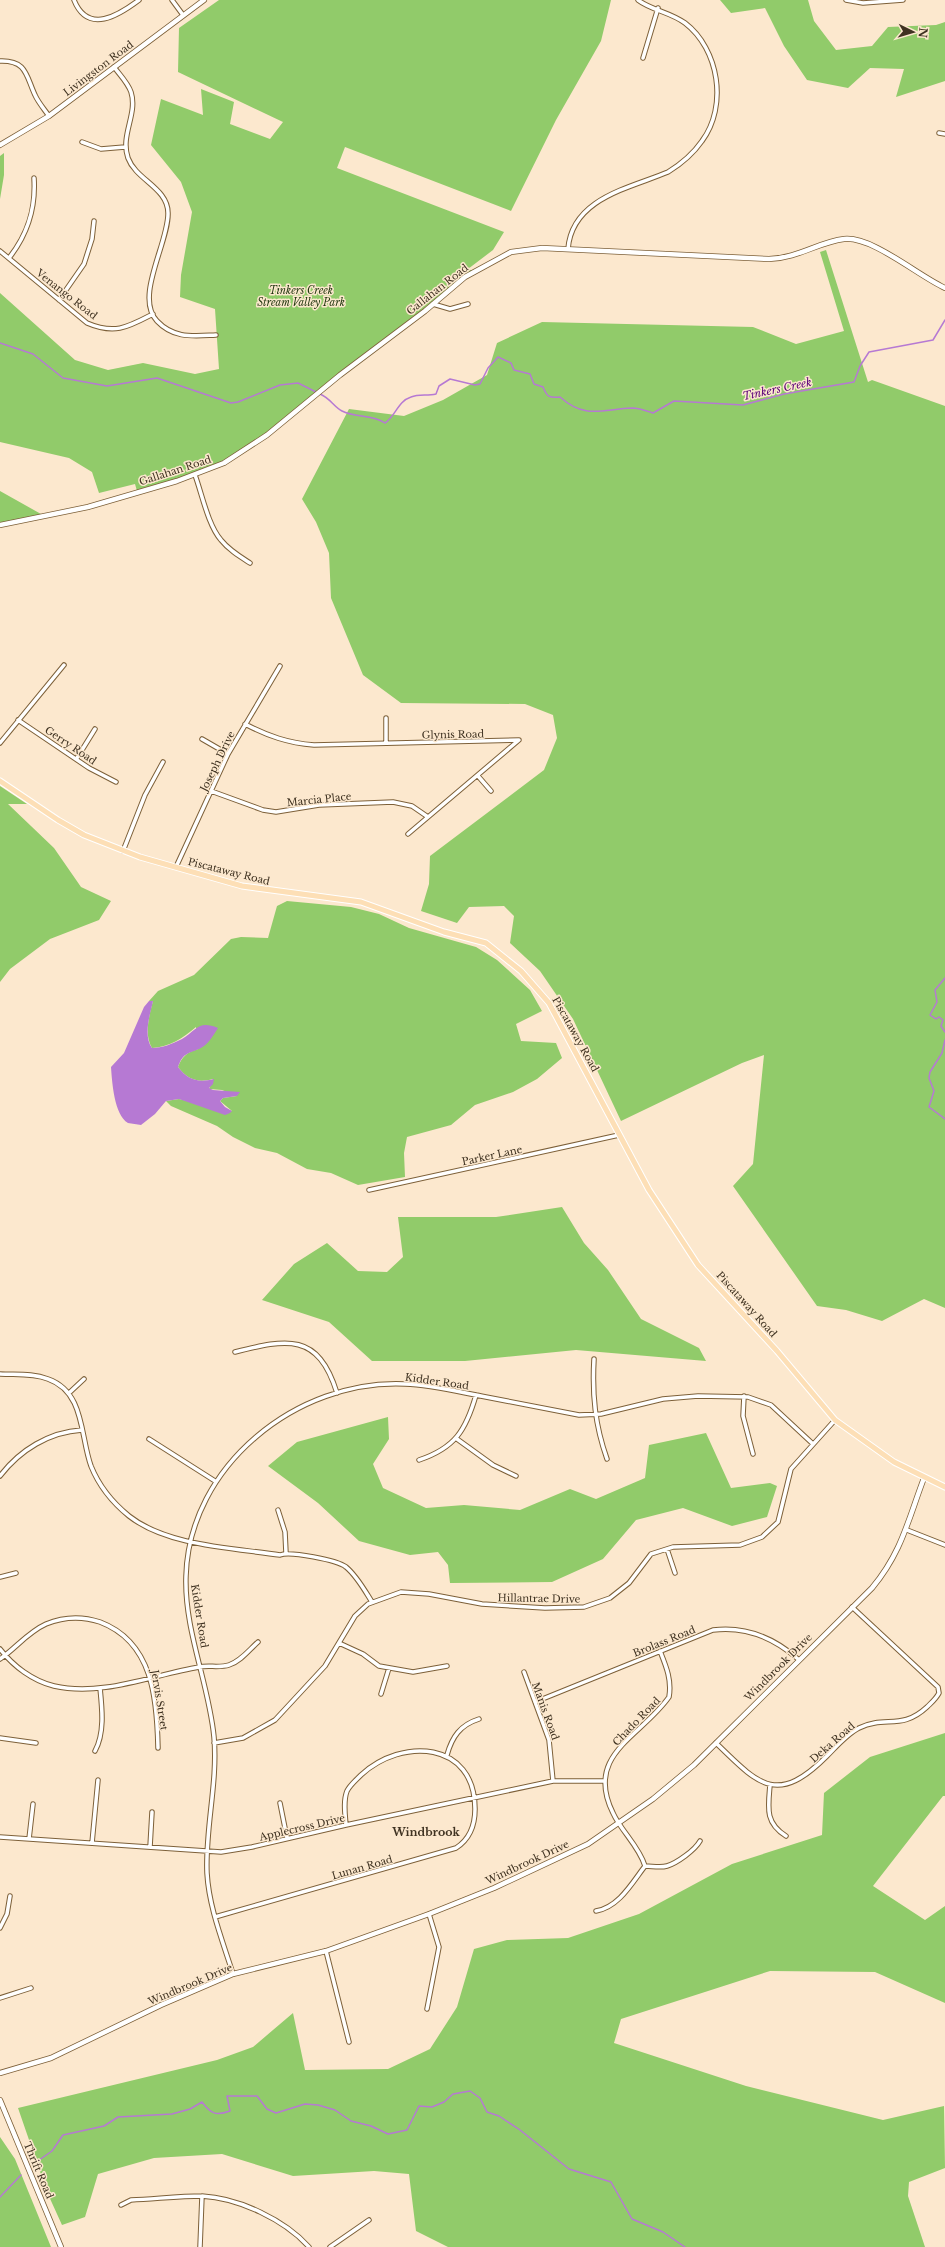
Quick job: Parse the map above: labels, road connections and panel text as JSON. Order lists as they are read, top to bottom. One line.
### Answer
{"streets":{"main road":["Piscataway Road"],"street":["Livingston Road","Gallahan Road","Venango Road","Glynis Road","Gerry Road","Joseph Drive","Marcia Place","Parker Lane","Kidder Road","Hillantrae Drive","Brolass Road","Windbrook Drive","Jervis Street","Manis Road","Chado Road","Deka Road","Applecross Drive","Lunan Road","Thrift Road"]},"crossings":[["Glynis Road","Joseph Drive"],["Glynis Road","Marcia Place"],["Joseph Drive","Marcia Place"],["Joseph Drive","Piscataway Road"],["Piscataway Road","Parker Lane"],["Piscataway Road","Hillantrae Drive"],["Piscataway Road","Windbrook Drive"],["Kidder Road","Hillantrae Drive"],["Kidder Road","Windbrook Drive"],["Kidder Road","Applecross Drive"],["Kidder Road","Lunan Road"],["Brolass Road","Windbrook Drive"],["Brolass Road","Manis Road"],["Brolass Road","Chado Road"],["Windbrook Drive","Deka Road"],["Manis Road","Applecross Drive"],["Chado Road","Applecross Drive"],["Applecross Drive","Lunan Road"]],"districts":["Windbrook"],"water":["Tinkers Creek"],"parks":["Tinkers Creek Stream Valley Park"],"north":"right"}
